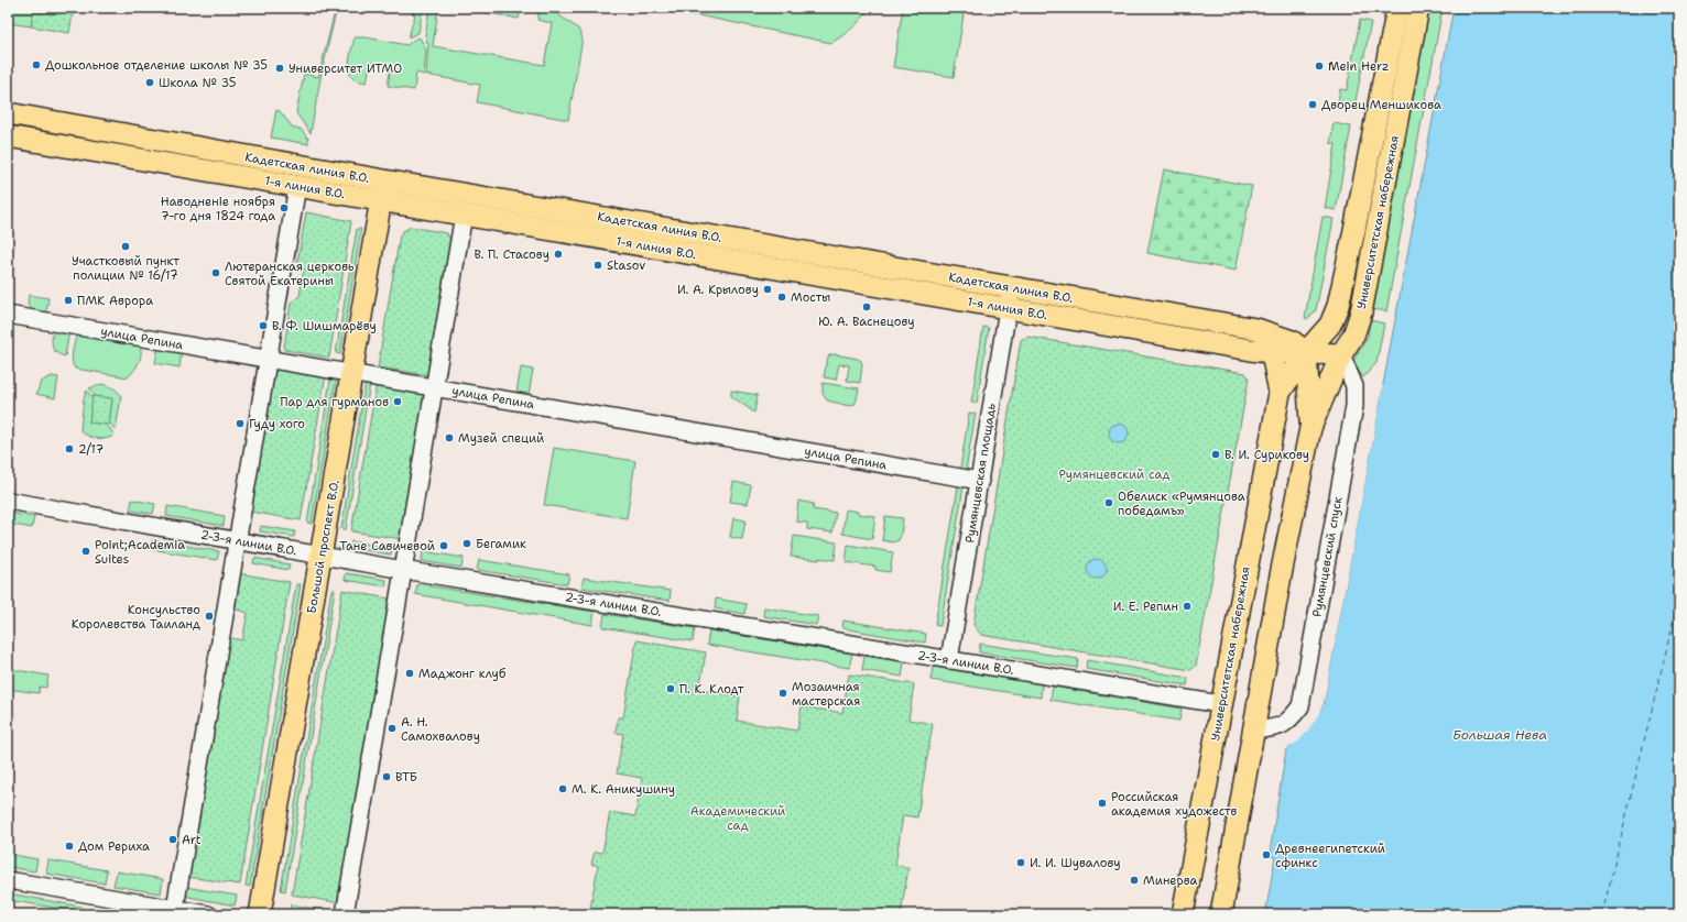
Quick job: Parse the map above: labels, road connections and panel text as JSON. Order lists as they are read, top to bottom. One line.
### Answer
{"streets":{"main road":["Кадетская линия В.О.","1-я линия В.О.","Университетская набережная","Большой проспект В.О."],"street":["улица Репина","Румянцевская площадь","2-3-я линии В.О.","Румянцевский спуск"]},"crossings":[["Кадетская линия В.О.","1-я линия В.О."],["Кадетская линия В.О.","Университетская набережная"],["Кадетская линия В.О.","Румянцевская площадь"],["Кадетская линия В.О.","Большой проспект В.О."],["1-я линия В.О.","Университетская набережная"],["1-я линия В.О.","Румянцевская площадь"],["1-я линия В.О.","Большой проспект В.О."],["1-я линия В.О.","Румянцевский спуск"],["Университетская набережная","2-3-я линии В.О."],["Университетская набережная","Румянцевский спуск"],["улица Репина","Румянцевская площадь"],["улица Репина","Большой проспект В.О."],["Румянцевская площадь","2-3-я линии В.О."],["2-3-я линии В.О.","Большой проспект В.О."]],"water":["Большая Нева"],"parks":["Румянцевский сад","Академический сад"],"places":["Дошкольное отделение школы № 35","Mein Herz","Университет ИТМО","Школа № 35","Дворец Меншикова","Наводненiе ноября 7-го дня 1824 года","Участковый пункт полиции № 16/17","В. П. Стасову","Stasov","Лютеранская церковь Святой Екатерины","И. А. Крылову","Мосты","ПМК Аврора","Ю. А. Васнецову","В. Ф. Шишмарёву","Пар для гурманов","Гуду хого","Музей специй","2/17","В. И. Сурикову","Обелиск «Румянцова победамъ»","Бегамик","Тане Савичевой","Point;Academia Suites","И. Е. Репин","Консульство Королевства Таиланд","Маджонг клуб","П. К. Клодт","Мозаичная мастерская","А. Н. Самохвалову","ВТБ","М. К. Аникушину","Российская академия художеств","Art","Дом Рериха","Древнеегипетский сфинкс","И. И. Шувалову","Минерва"]}
